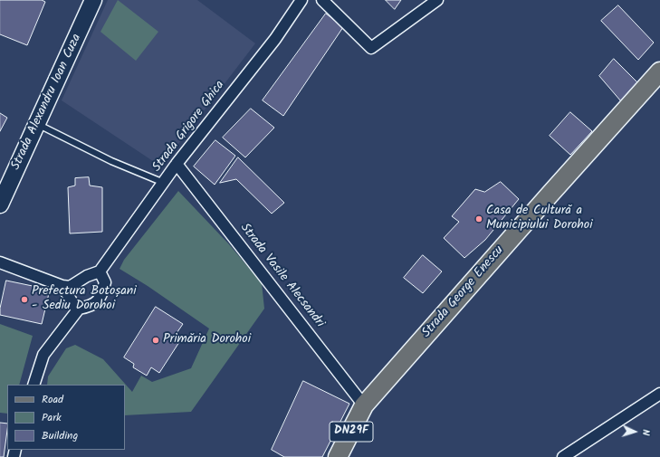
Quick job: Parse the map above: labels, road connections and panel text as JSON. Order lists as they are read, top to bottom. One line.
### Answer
{"streets":{"main road":["Strada George Enescu","DN29F"],"street":["Strada Alexandru Ioan Cuza","Strada Grigore Ghica","Strada Vasile Alecsandri"]},"crossings":[["Strada Grigore Ghica","Strada Vasile Alecsandri"],["Strada Vasile Alecsandri","Strada George Enescu"]],"places":["Casa de Cultură a Municipiului Dorohoi","Prefectura Botoșani - Sediu Dorohoi","Primăria Dorohoi"],"legend":["Road","Park","Building"],"north":"right"}
